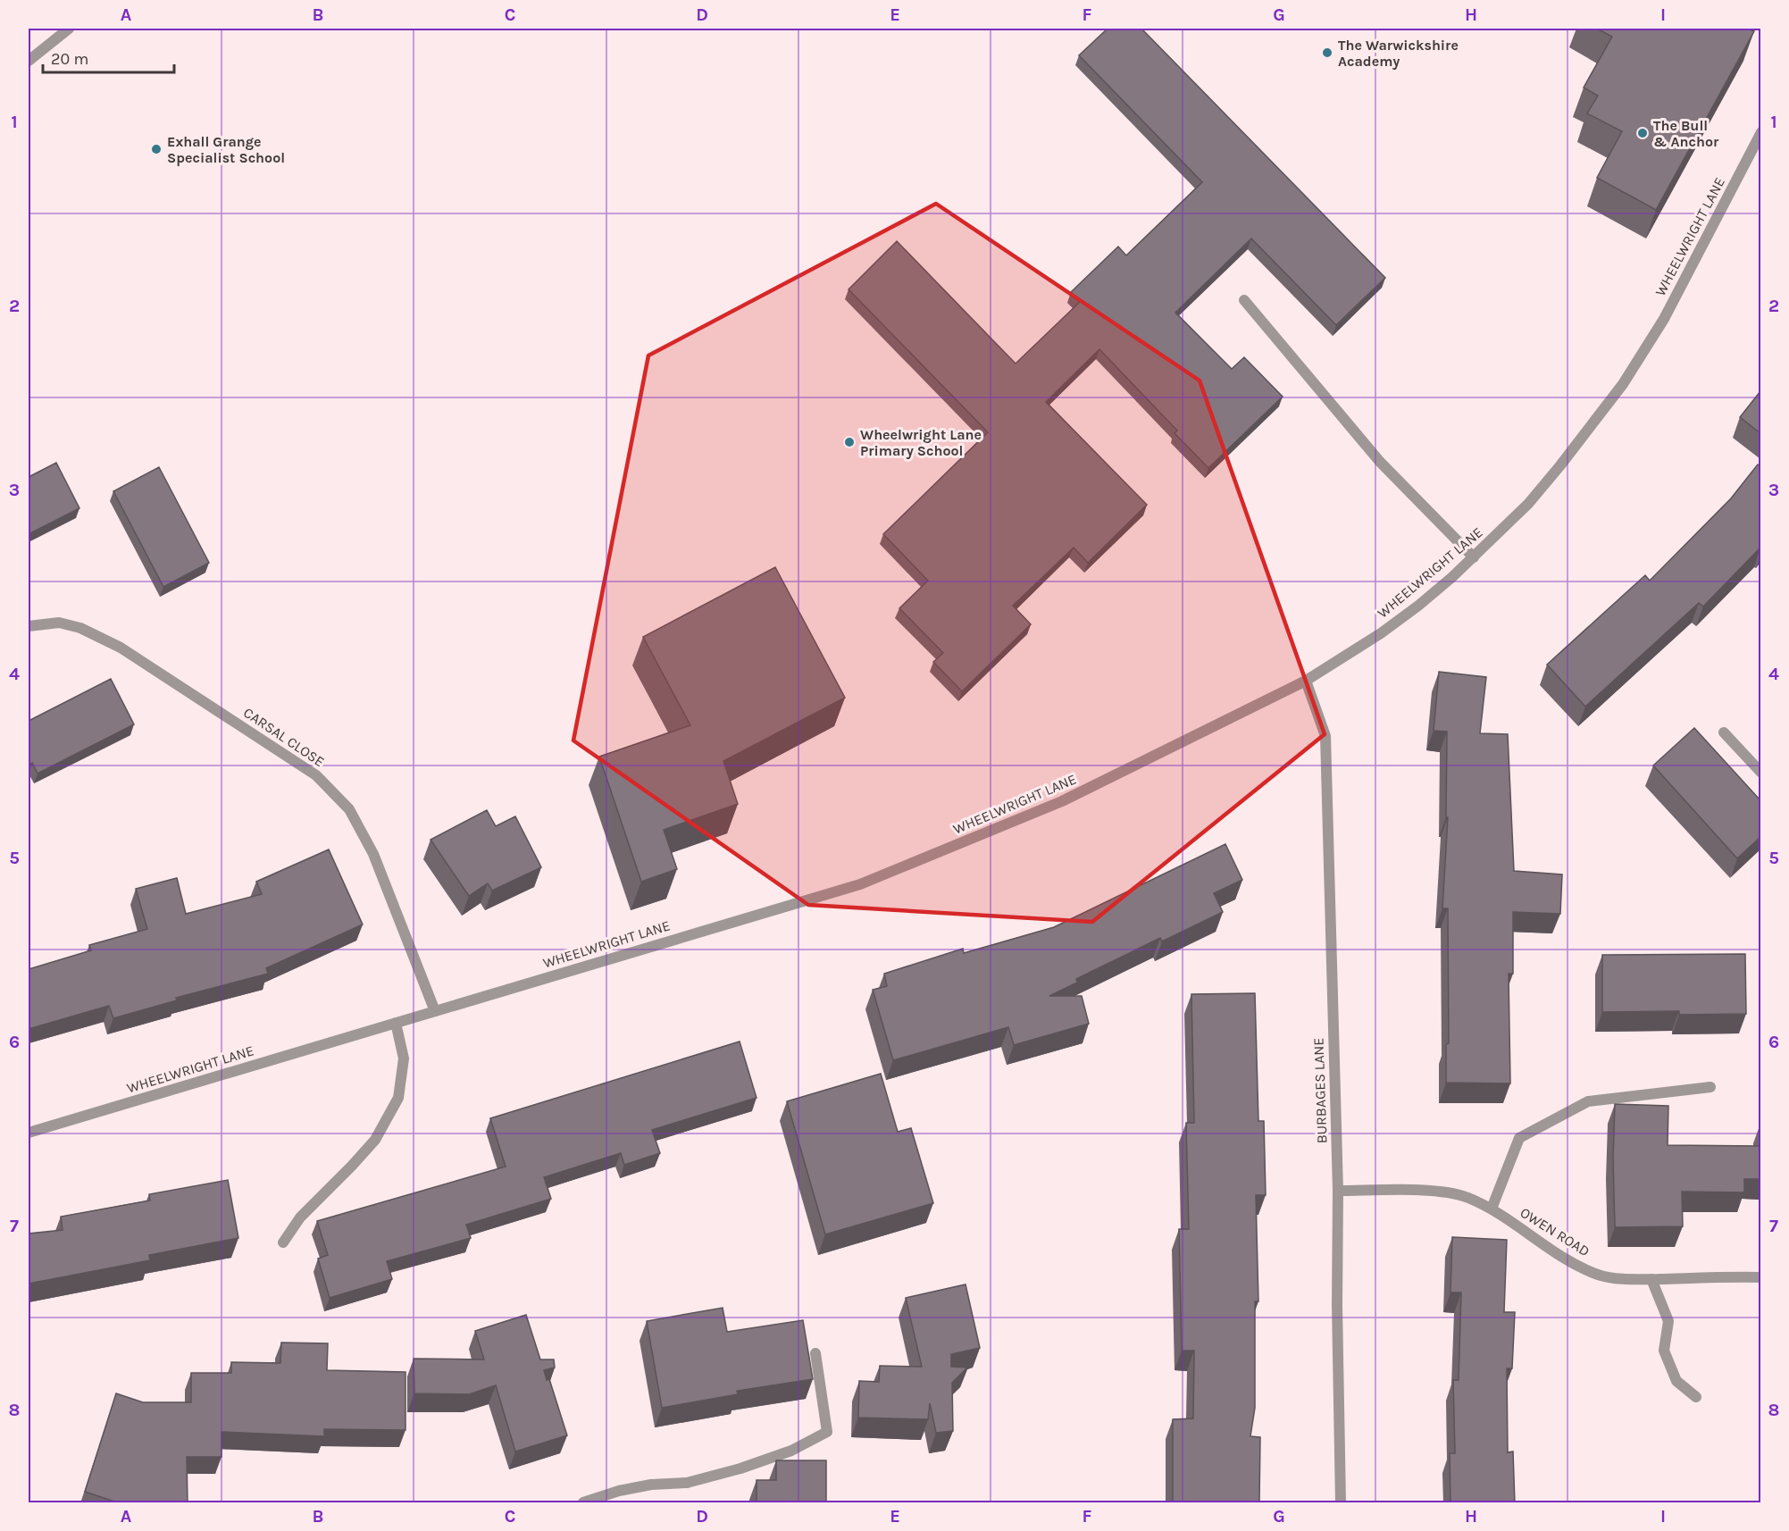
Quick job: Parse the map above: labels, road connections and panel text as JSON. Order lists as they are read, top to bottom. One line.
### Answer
{"streets":{"street":["WHEELWRIGHT LANE","CARSAL CLOSE","BURBAGES LANE","OWEN ROAD"]},"crossings":[["WHEELWRIGHT LANE","CARSAL CLOSE"],["WHEELWRIGHT LANE","BURBAGES LANE"],["BURBAGES LANE","OWEN ROAD"]],"places":["The Warwickshire Academy","The Bull & Anchor","Exhall Grange Specialist School","Wheelwright Lane Primary School"],"scale_bar":"20 m","grid":{"columns":["A","B","C","D","E","F","G","H","I"],"rows":["1","2","3","4","5","6","7","8"]}}
